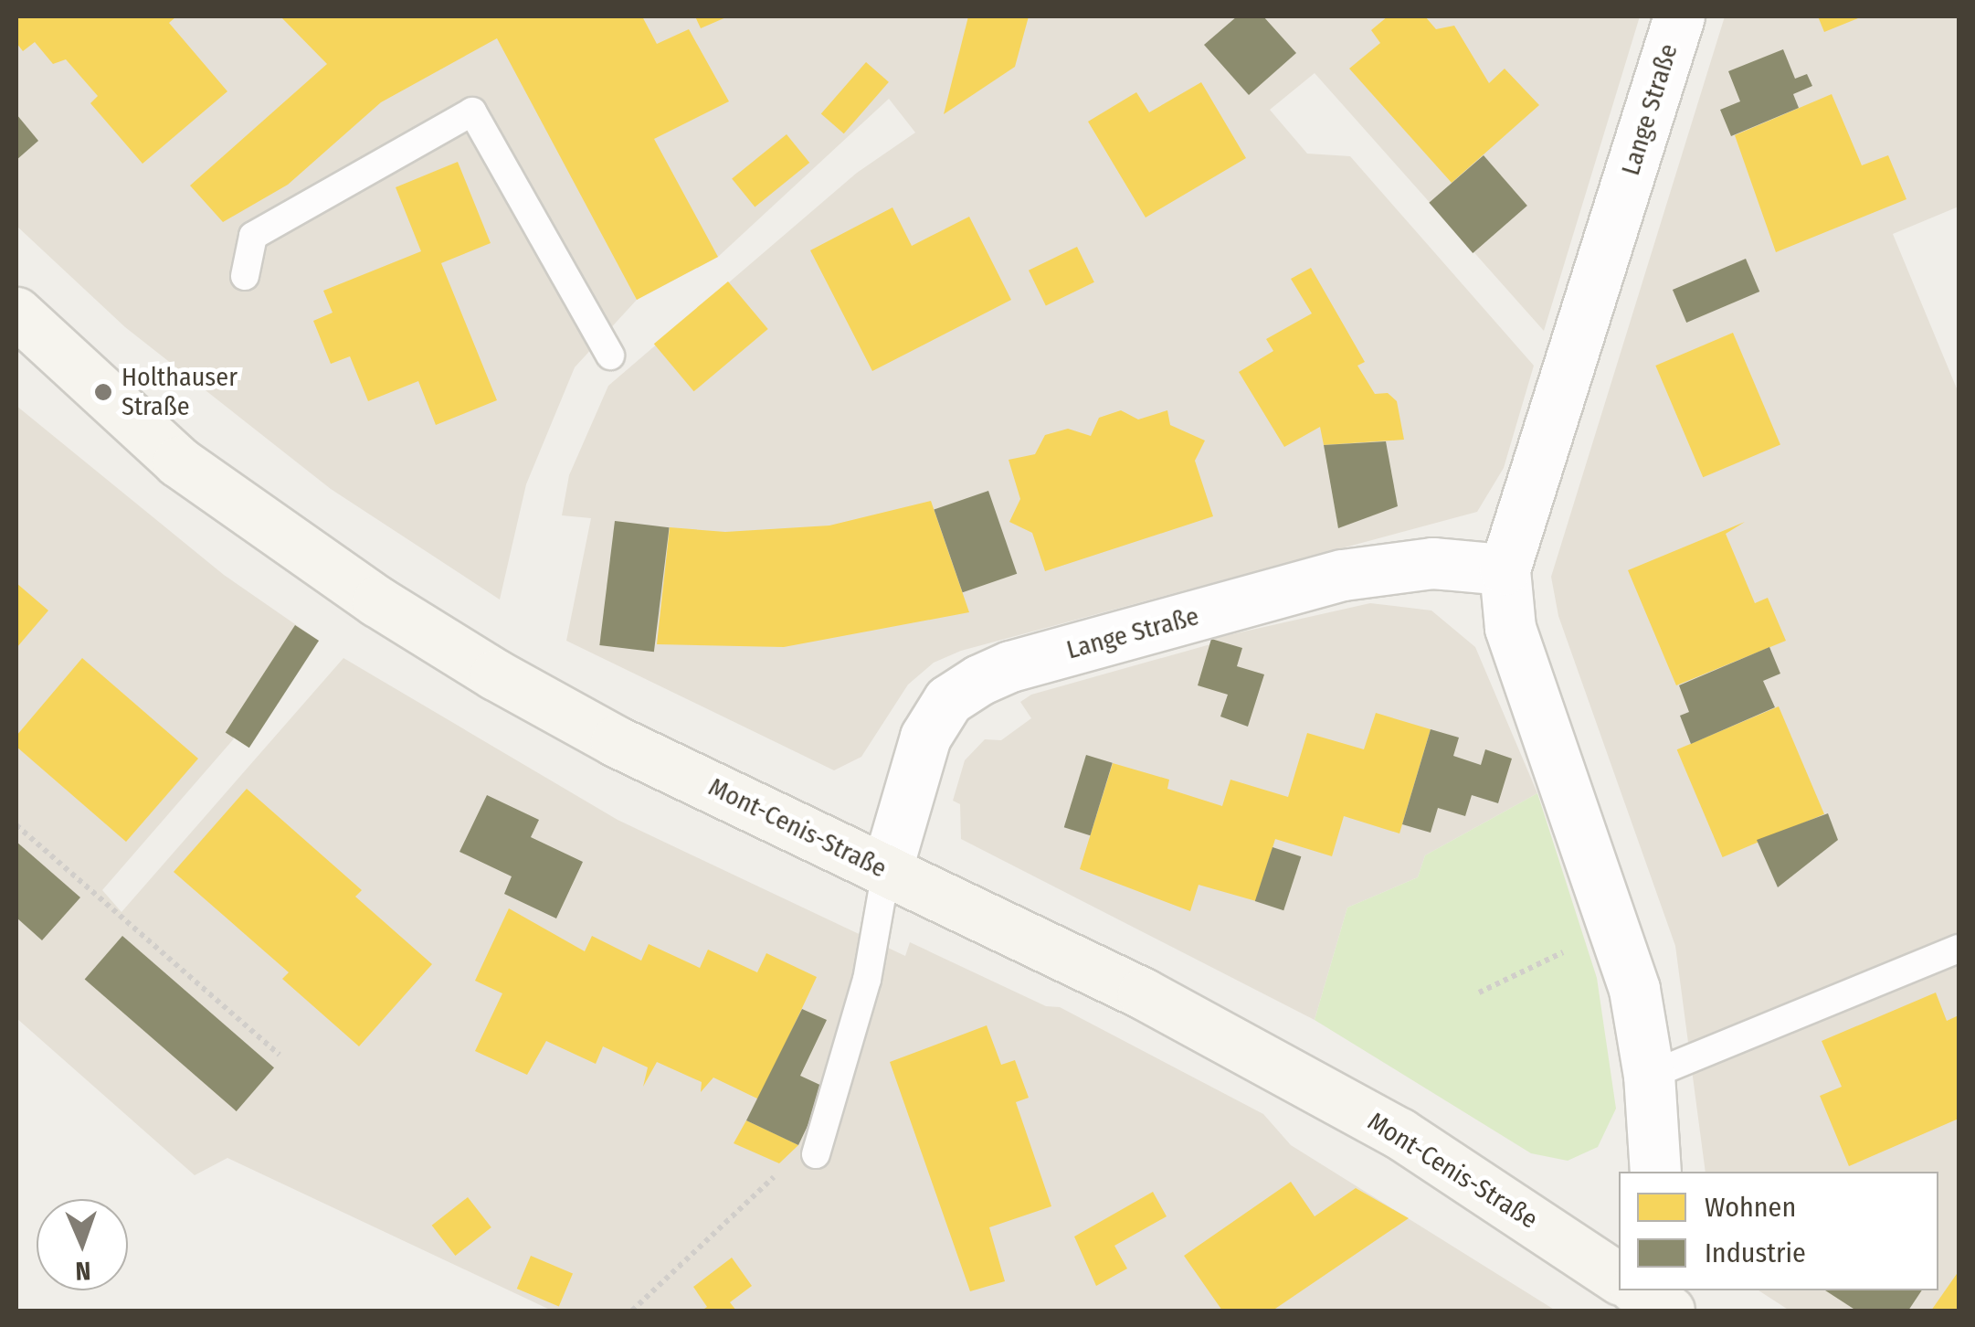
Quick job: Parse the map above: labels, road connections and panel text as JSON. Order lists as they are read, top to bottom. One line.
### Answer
{"streets":{"main road":["Mont-Cenis-Straße"],"street":["Lange Straße"]},"crossings":[["Lange Straße","Mont-Cenis-Straße"]],"places":["Holthauser Straße"],"legend":["Wohnen","Industrie"],"north":"bottom"}
